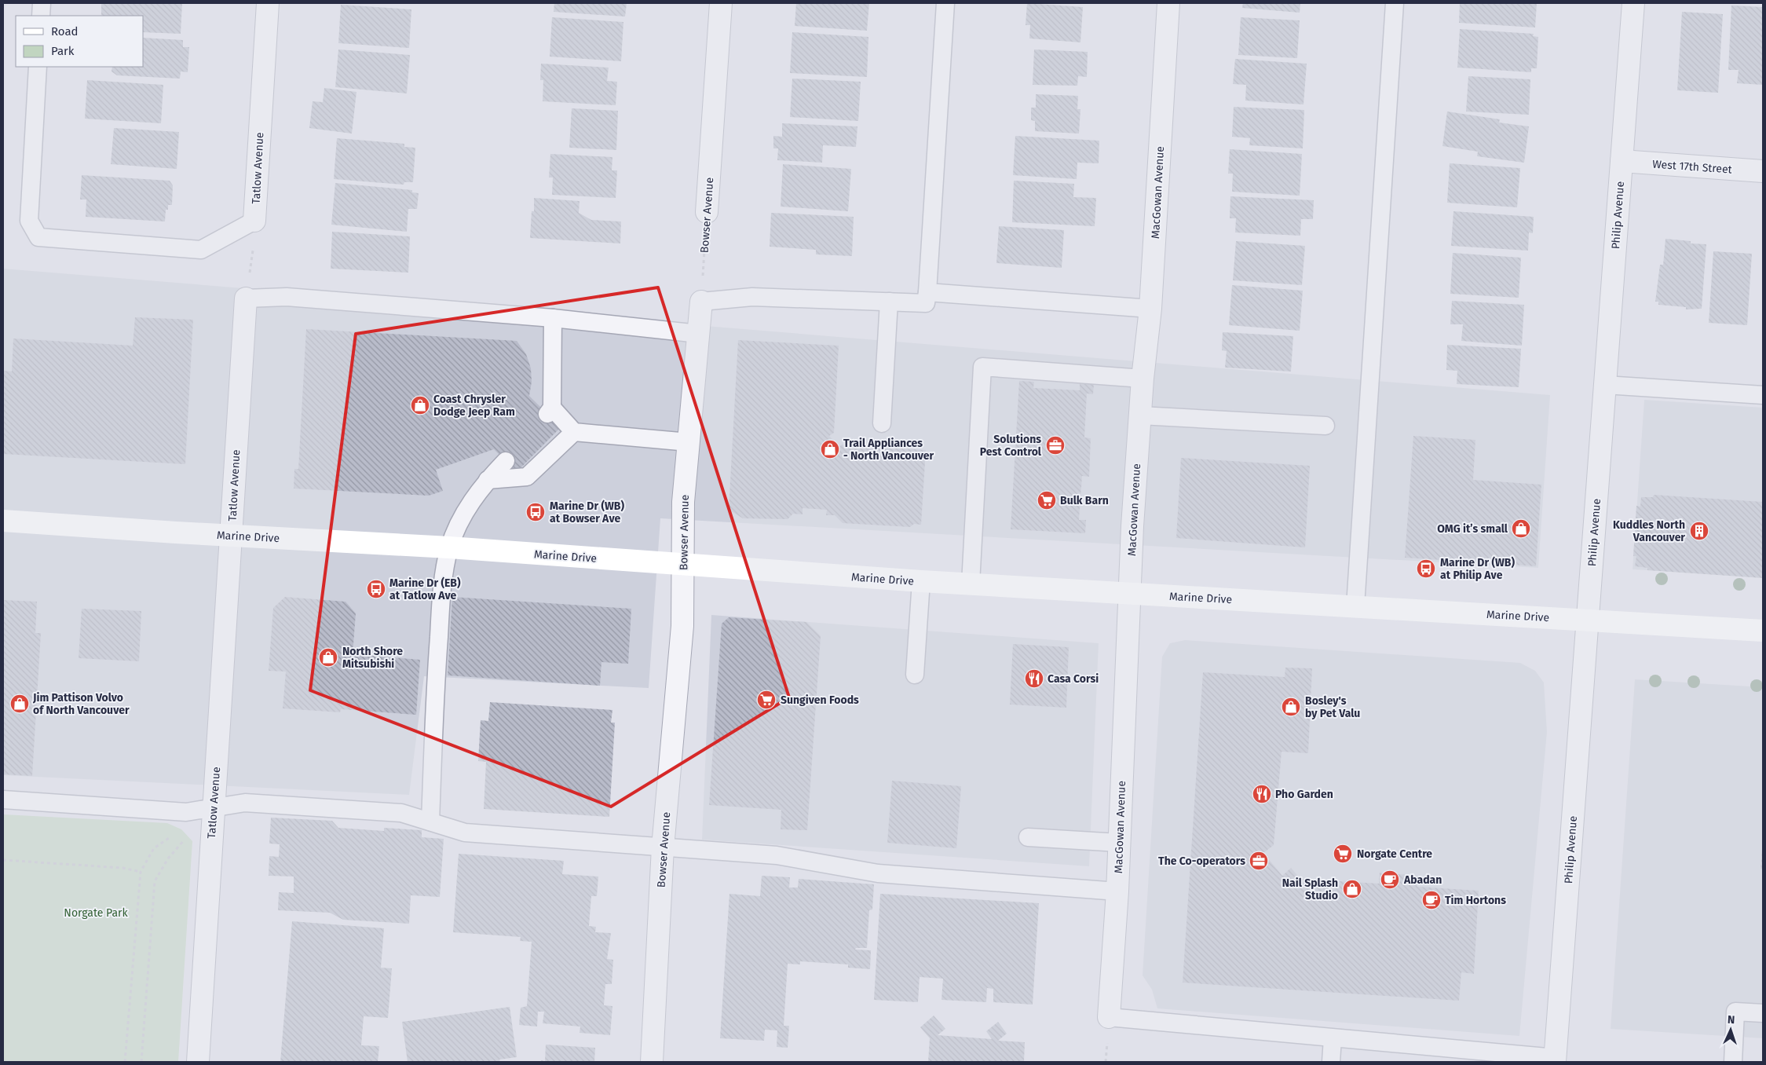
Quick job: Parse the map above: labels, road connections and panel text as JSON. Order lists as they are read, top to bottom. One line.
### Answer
{"streets":{"main road":["Marine Drive"],"street":["West 17th Street","Tatlow Avenue","MacGowan Avenue","Bowser Avenue","Philip Avenue"]},"crossings":[["West 17th Street","Philip Avenue"],["Tatlow Avenue","Marine Drive"],["MacGowan Avenue","Marine Drive"],["Bowser Avenue","Marine Drive"],["Philip Avenue","Marine Drive"]],"parks":["Norgate Park"],"places":{"shop":["Coast Chrysler Dodge Jeep Ram","Trail Appliances - North Vancouver","OMG it’s small","North Shore Mitsubishi","Jim Pattison Volvo of North Vancouver","Bosley's by Pet Valu","Nail Splash Studio"],"office":["Solutions Pest Control","The Co-operators"],"supermarket":["Bulk Barn","Sungiven Foods","Norgate Centre"],"bus stop":["Marine Dr (WB) at Bowser Ave","Marine Dr (WB) at Philip Ave","Marine Dr (EB) at Tatlow Ave"],"building":["Kuddles North Vancouver"],"restaurant":["Casa Corsi","Pho Garden"],"cafe":["Abadan","Tim Hortons"]},"legend":["Road","Park"],"north":"top"}
